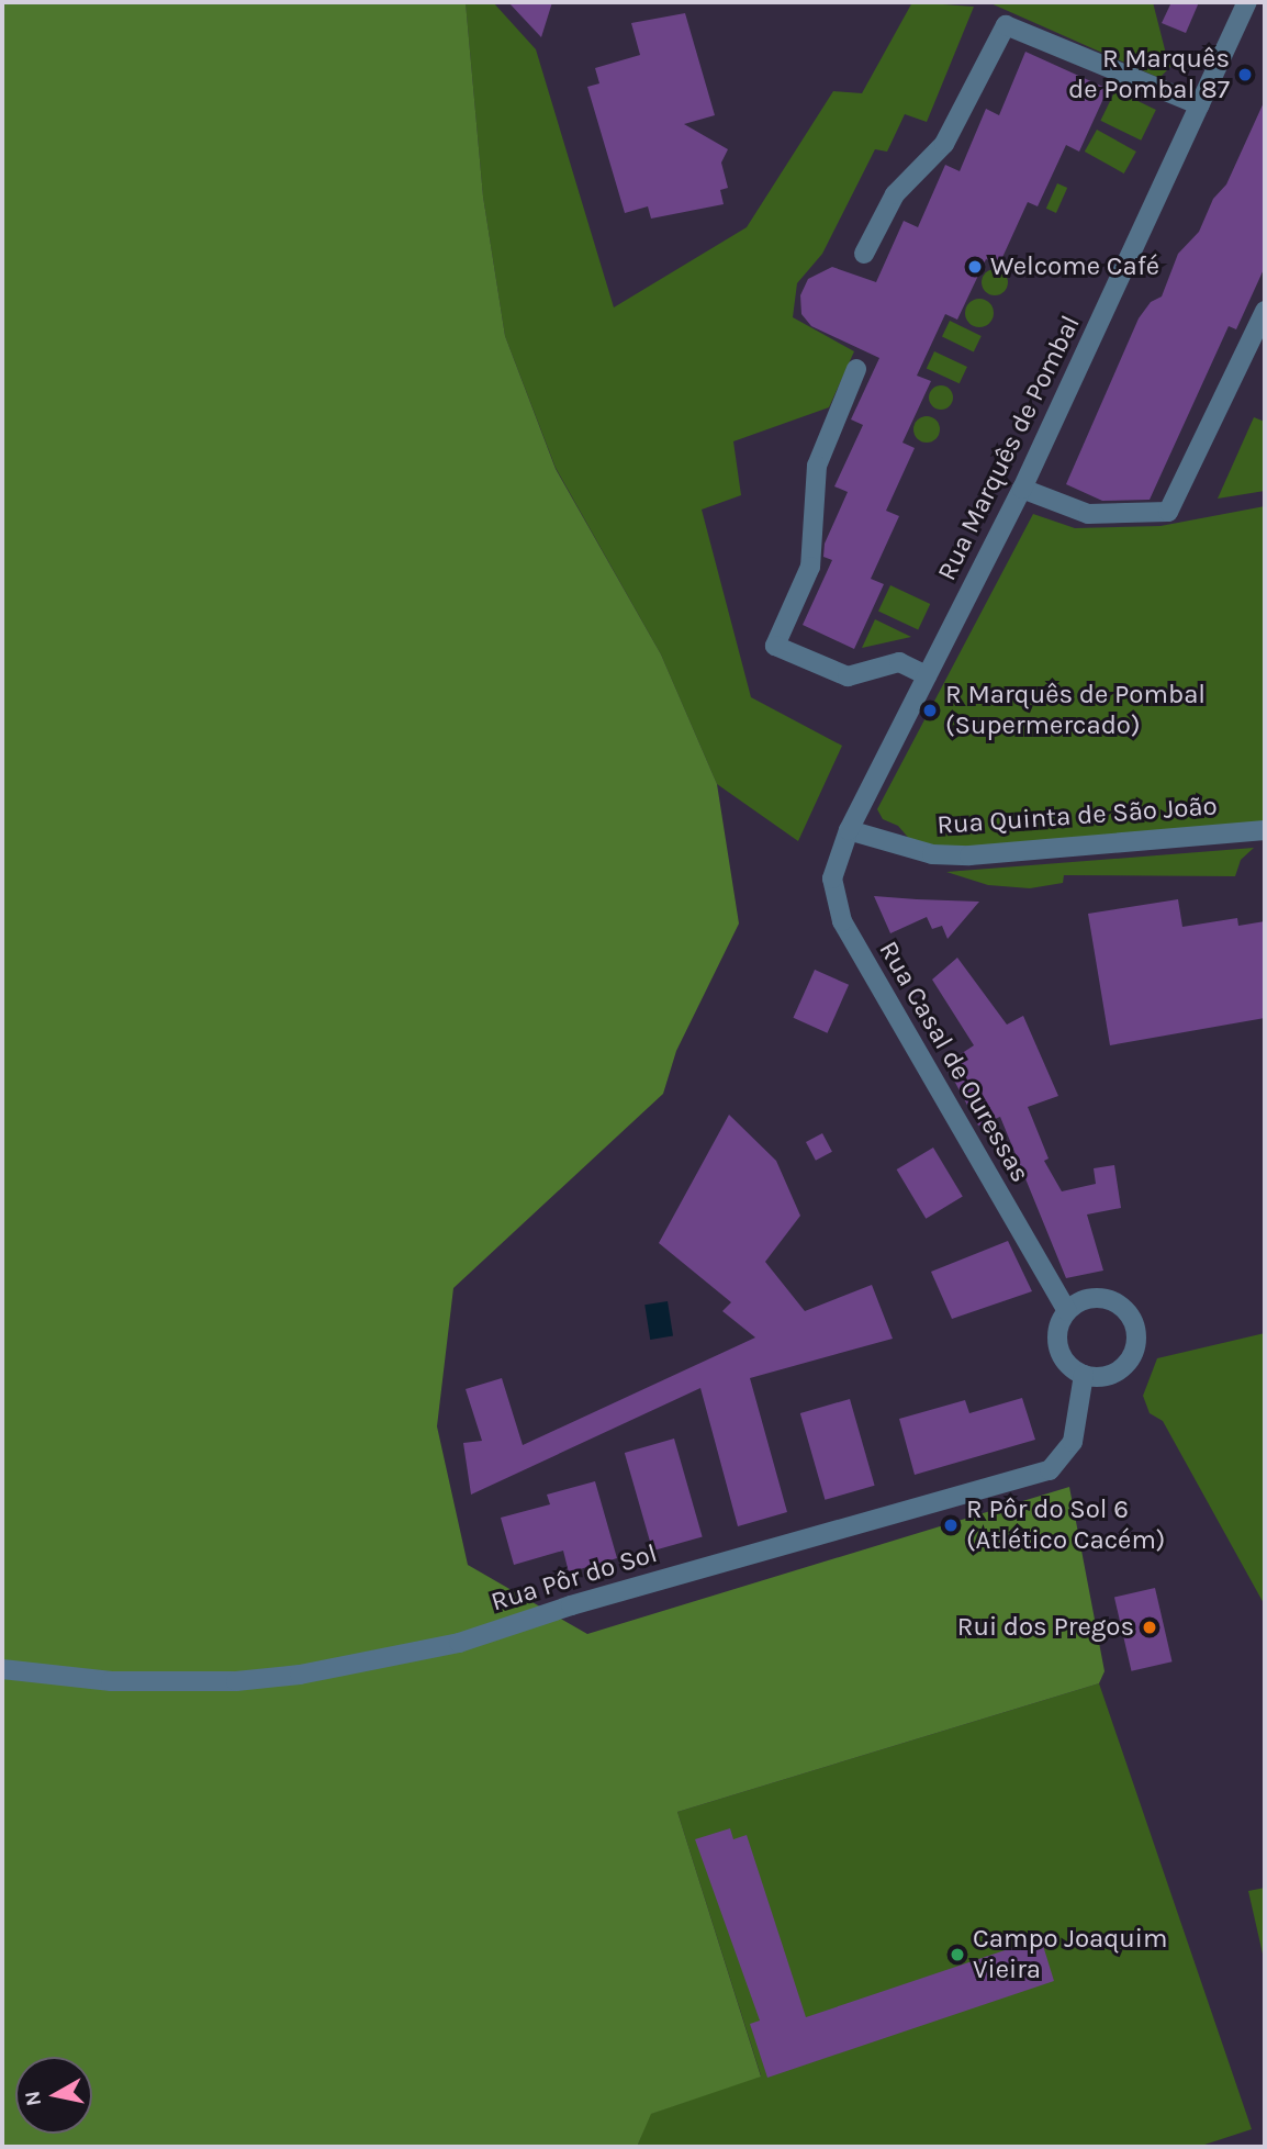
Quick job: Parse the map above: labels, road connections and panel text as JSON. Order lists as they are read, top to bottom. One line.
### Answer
{"streets":{"street":["Rua Marquês de Pombal","Rua Quinta de São João","Rua Casal de Ouressas","Rua Pôr do Sol"]},"crossings":[["Rua Marquês de Pombal","Rua Quinta de São João"],["Rua Marquês de Pombal","Rua Casal de Ouressas"],["Rua Quinta de São João","Rua Casal de Ouressas"],["Rua Casal de Ouressas","Rua Pôr do Sol"]],"places":["R Marquês de Pombal 87","Welcome Café","R Marquês de Pombal (Supermercado)","R Pôr do Sol 6 (Atlético Cacém)","Rui dos Pregos","Campo Joaquim Vieira"],"north":"left"}
